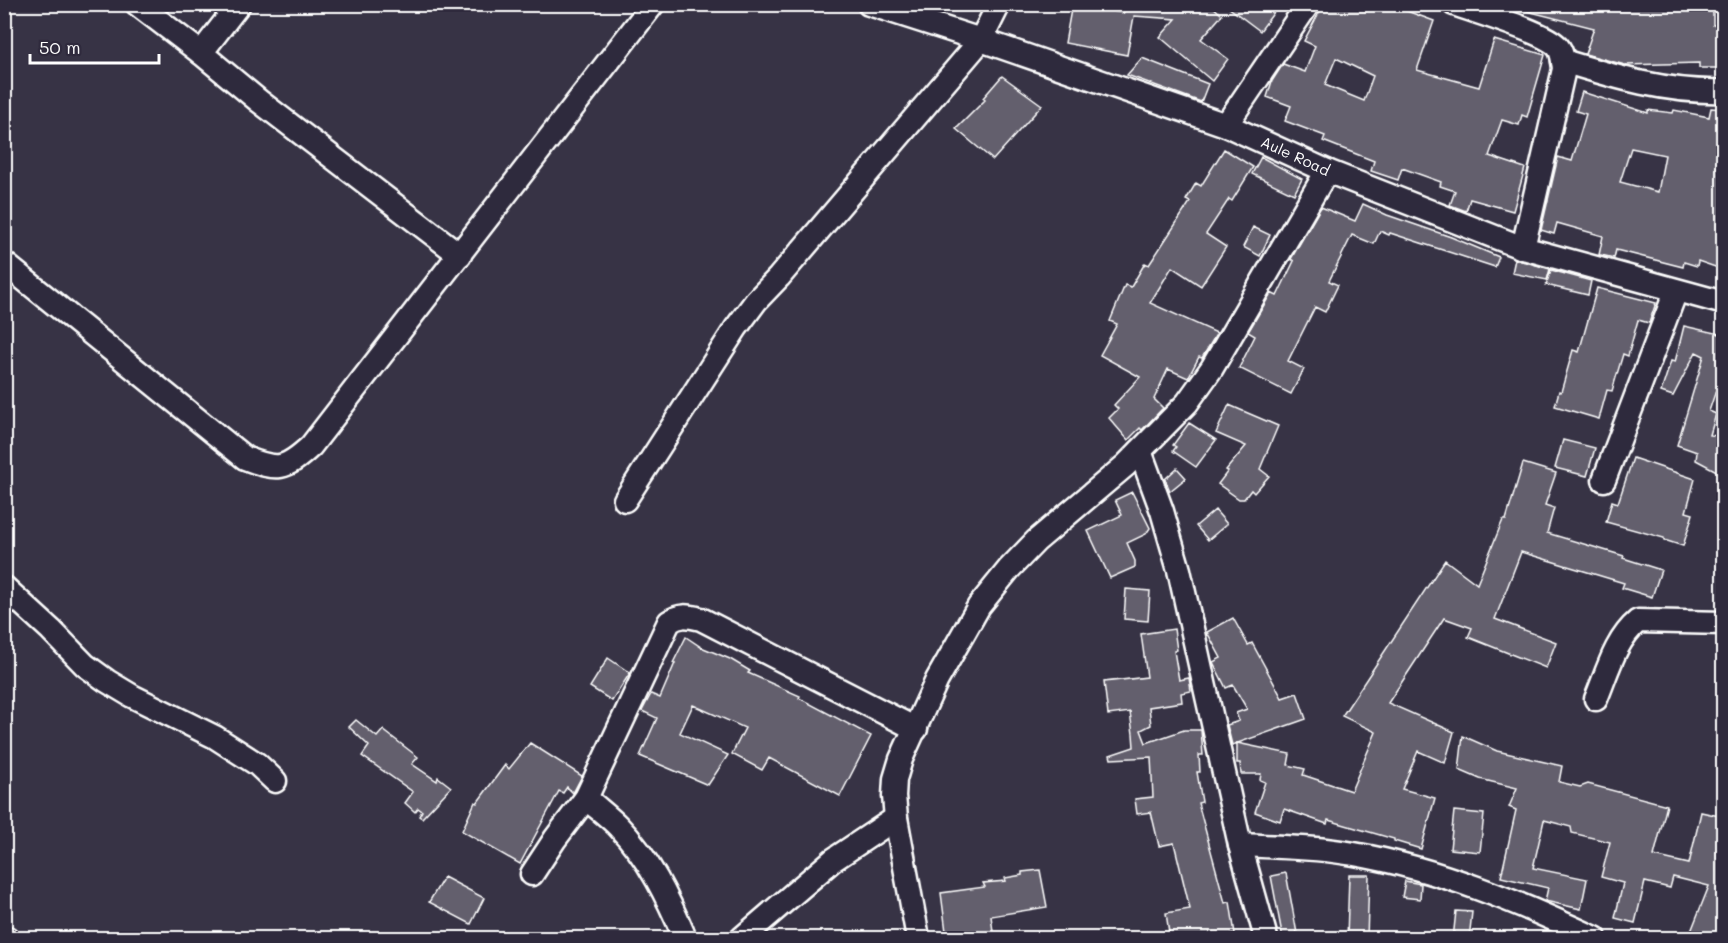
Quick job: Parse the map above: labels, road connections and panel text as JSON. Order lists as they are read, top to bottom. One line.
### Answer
{"streets":{"street":["Aule Road"]},"scale_bar":"50 m"}
